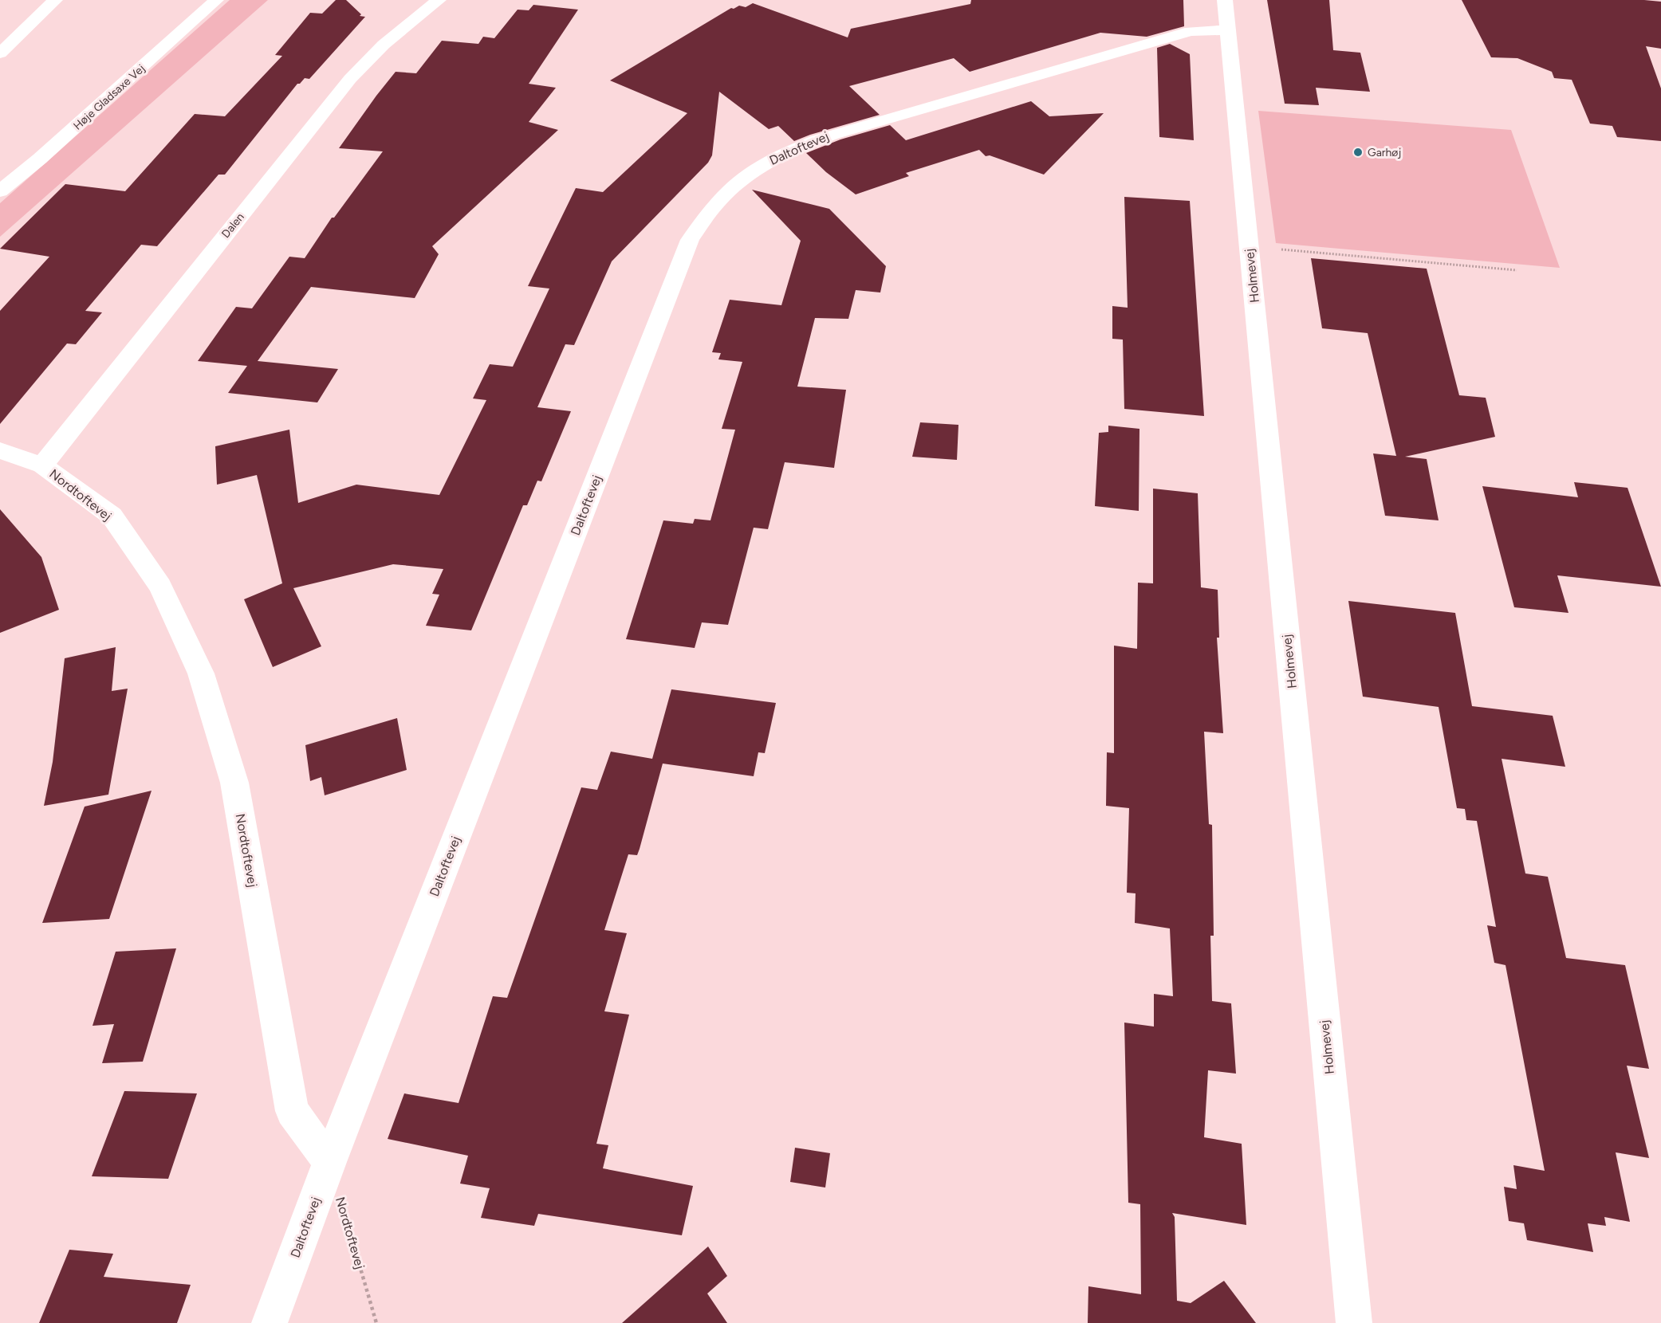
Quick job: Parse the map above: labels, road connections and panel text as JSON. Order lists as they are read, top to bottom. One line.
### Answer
{"streets":{"street":["Høje Gladsaxe Vej","Daltoftevej","Dalen","Holmevej","Nordtoftevej"]},"crossings":[["Daltoftevej","Holmevej"],["Daltoftevej","Nordtoftevej"],["Dalen","Nordtoftevej"]],"places":["Garhøj"]}
